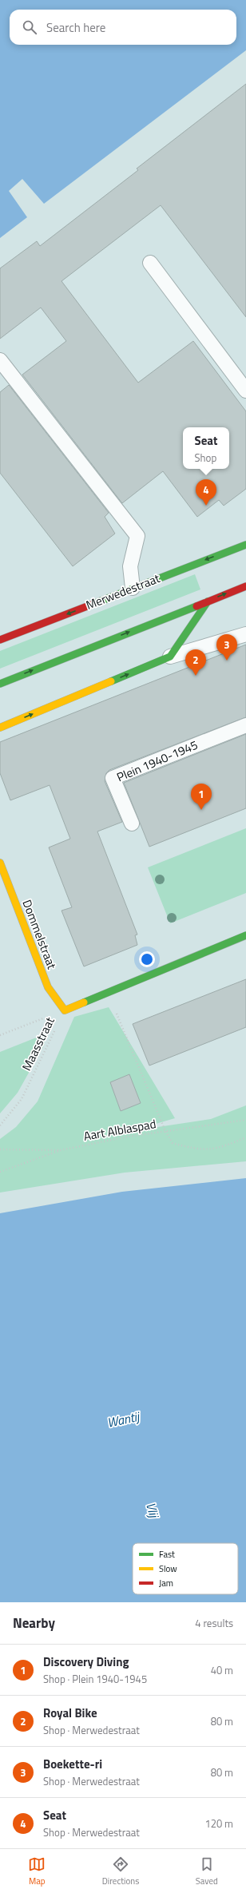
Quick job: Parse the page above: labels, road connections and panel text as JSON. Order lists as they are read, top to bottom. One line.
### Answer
{"streets":{"street":["Merwedestraat","Dommelstraat"],"lane":["Plein 1940-1945"],"path":["Maasstraat","Aart Alblaspad"]},"crossings":[["Dommelstraat","Maasstraat"]],"water":["Wantij","Vlij"],"legend":["Fast","Slow","Jam"],"page":{"search":"Search here","popup":["Seat","Shop"],"pins":["4","3","2","1"],"heading":["Nearby","4 results"],"list":[{"mark":"1","name":"Discovery Diving","note":"Shop · Plein 1940-1945","value":"40 m"},{"mark":"2","name":"Royal Bike","note":"Shop · Merwedestraat","value":"80 m"},{"mark":"3","name":"Boekette-ri","note":"Shop · Merwedestraat","value":"80 m"},{"mark":"4","name":"Seat","note":"Shop · Merwedestraat","value":"120 m"}],"nav":["Map","Directions","Saved"]}}
